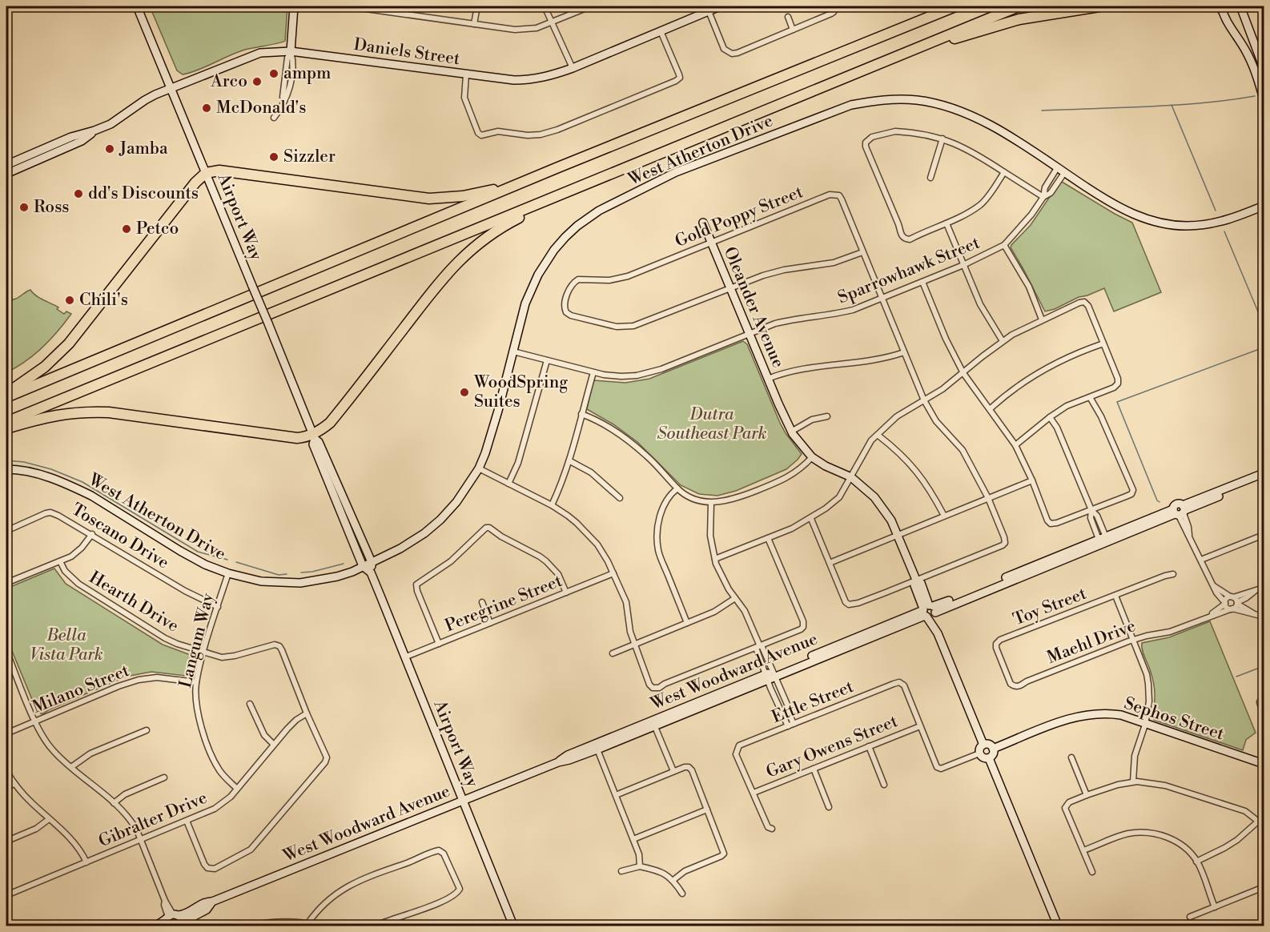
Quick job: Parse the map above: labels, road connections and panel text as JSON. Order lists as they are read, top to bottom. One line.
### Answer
{"streets":{"street":["Daniels Street","West Atherton Drive","Airport Way","Gold Poppy Street","Sparrowhawk Street","Oleander Avenue","Toscano Drive","Hearth Drive","Peregrine Street","Toy Street","Langum Way","Maehl Drive","West Woodward Avenue","Milano Street","Ettle Street","Sephos Street","Gary Owens Street","Gibralter Drive"]},"crossings":[["Daniels Street","Airport Way"],["West Atherton Drive","Airport Way"],["West Atherton Drive","Sparrowhawk Street"],["West Atherton Drive","Langum Way"],["Airport Way","Peregrine Street"],["Airport Way","West Woodward Avenue"],["Gold Poppy Street","Oleander Avenue"],["Sparrowhawk Street","Oleander Avenue"],["Toscano Drive","Langum Way"],["Hearth Drive","Langum Way"],["Hearth Drive","Gibralter Drive"],["Toy Street","Maehl Drive"],["Langum Way","Milano Street"],["Langum Way","Gibralter Drive"],["Ettle Street","Gary Owens Street"]],"parks":["Dutra Southeast Park","Bella Vista Park"],"places":["ampm","Arco","McDonald's","Jamba","Sizzler","dd's Discounts","Ross","Petco","Chili's","WoodSpring Suites"]}
